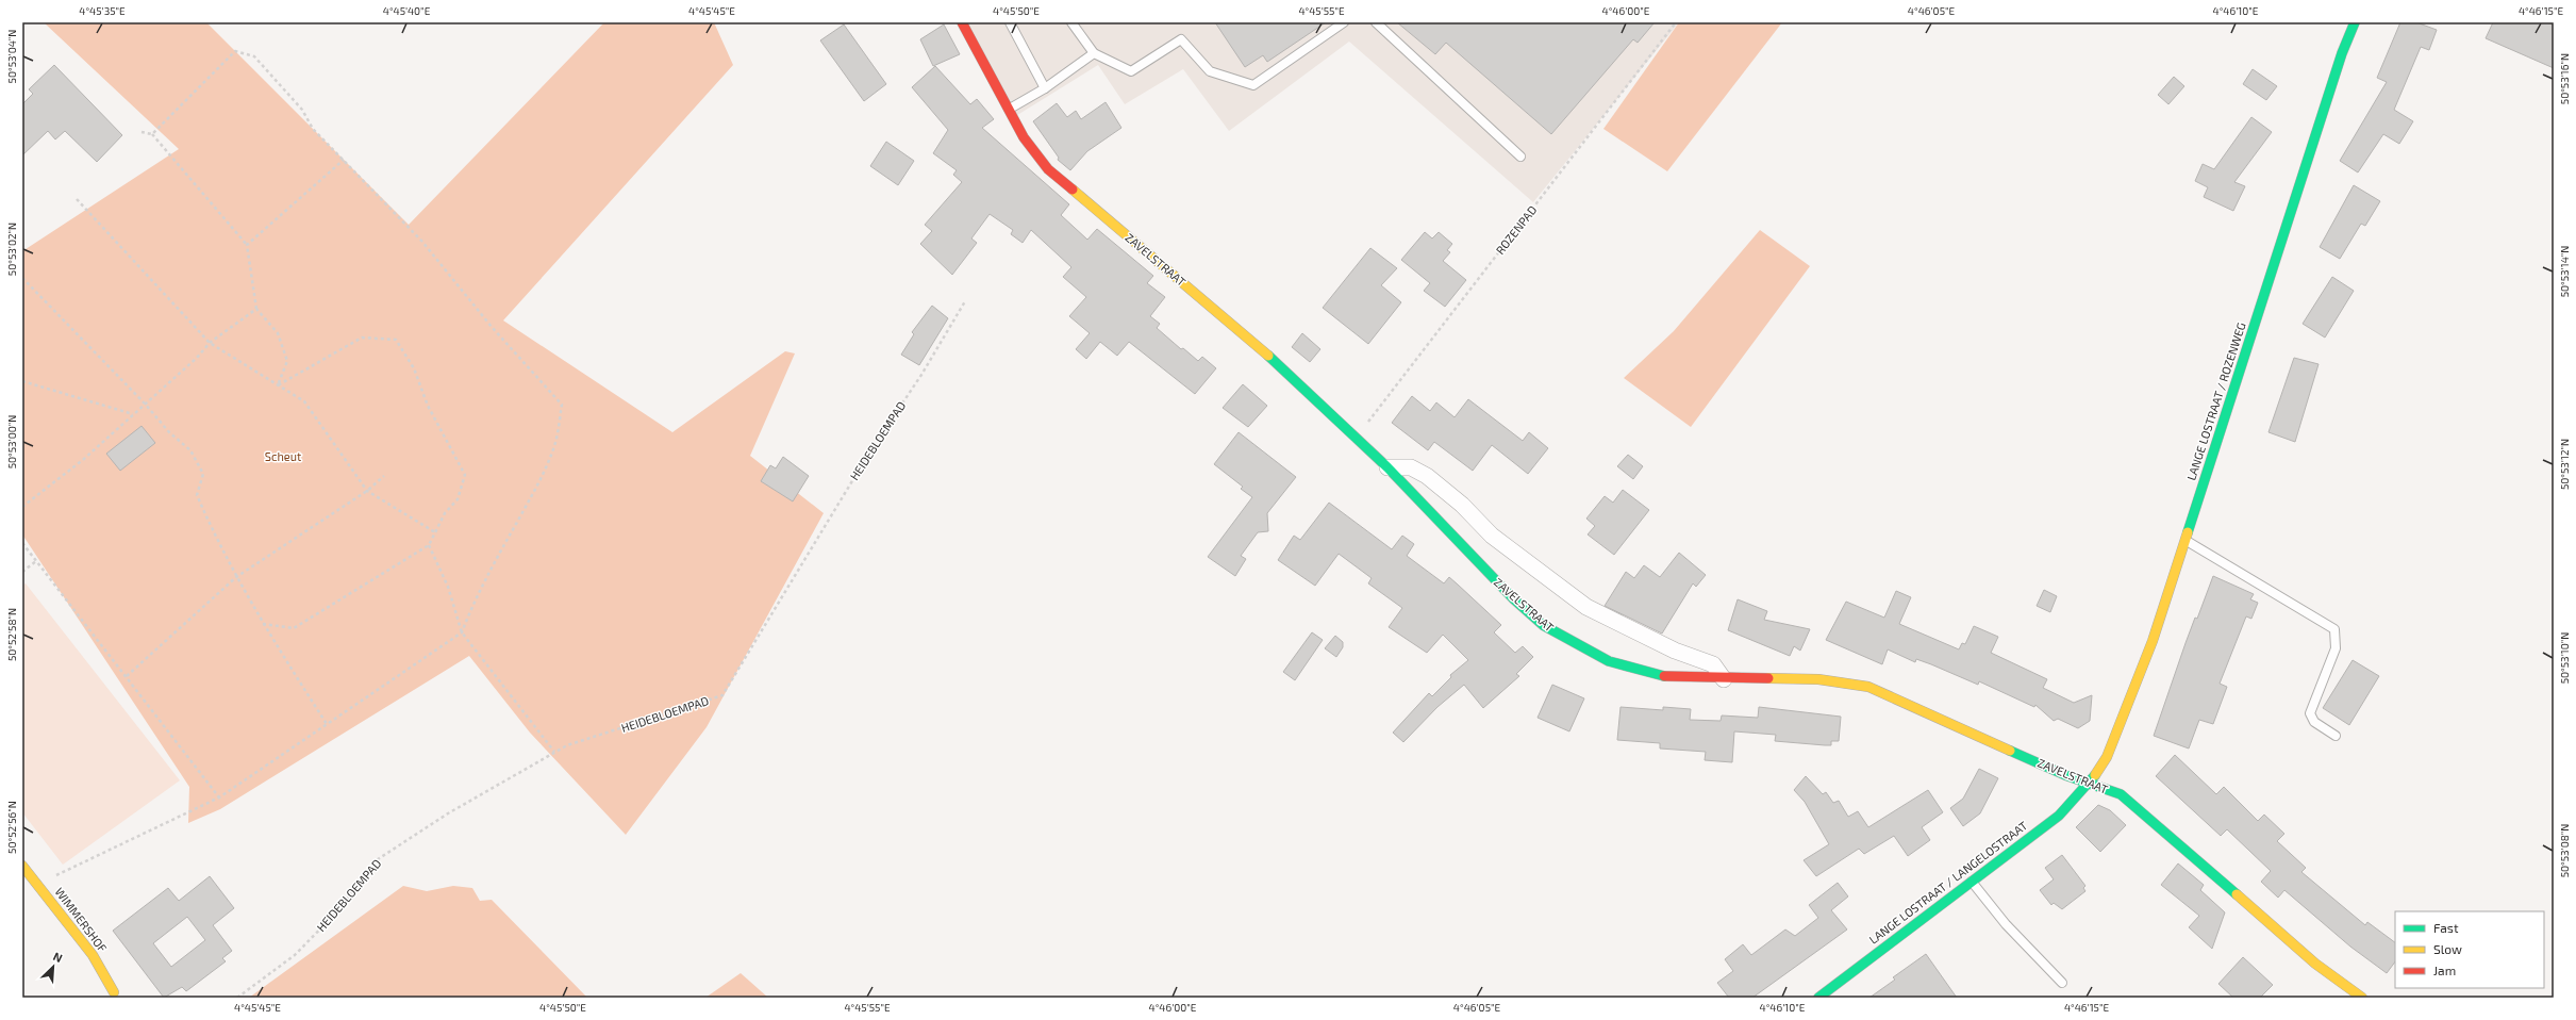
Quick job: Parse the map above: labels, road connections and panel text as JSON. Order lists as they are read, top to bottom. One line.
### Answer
{"streets":{"street":["ZAVELSTRAAT","LANGE LOSTRAAT / ROZENWEG","LANGE LOSTRAAT / LANGELOSTRAAT","WIMMERSHOF"],"path":["ROZENPAD","HEIDEBLOEMPAD"]},"crossings":[["ROZENPAD","ZAVELSTRAAT"],["ZAVELSTRAAT","LANGE LOSTRAAT / ROZENWEG"],["ZAVELSTRAAT","LANGE LOSTRAAT / LANGELOSTRAAT"],["LANGE LOSTRAAT / ROZENWEG","LANGE LOSTRAAT / LANGELOSTRAAT"]],"parks":["Scheut"],"legend":["Fast","Slow","Jam"],"north":"top right","coordinates":["4°45'35\"E","4°45'40\"E","4°45'45\"E","4°45'50\"E","4°45'55\"E","4°46'00\"E","4°46'05\"E","4°46'10\"E","4°46'15\"E","50°53'04\"N","50°53'16\"N","50°53'02\"N","50°53'14\"N","50°53'00\"N","50°53'12\"N","50°52'58\"N","50°53'10\"N","50°52'56\"N","50°53'08\"N"]}
